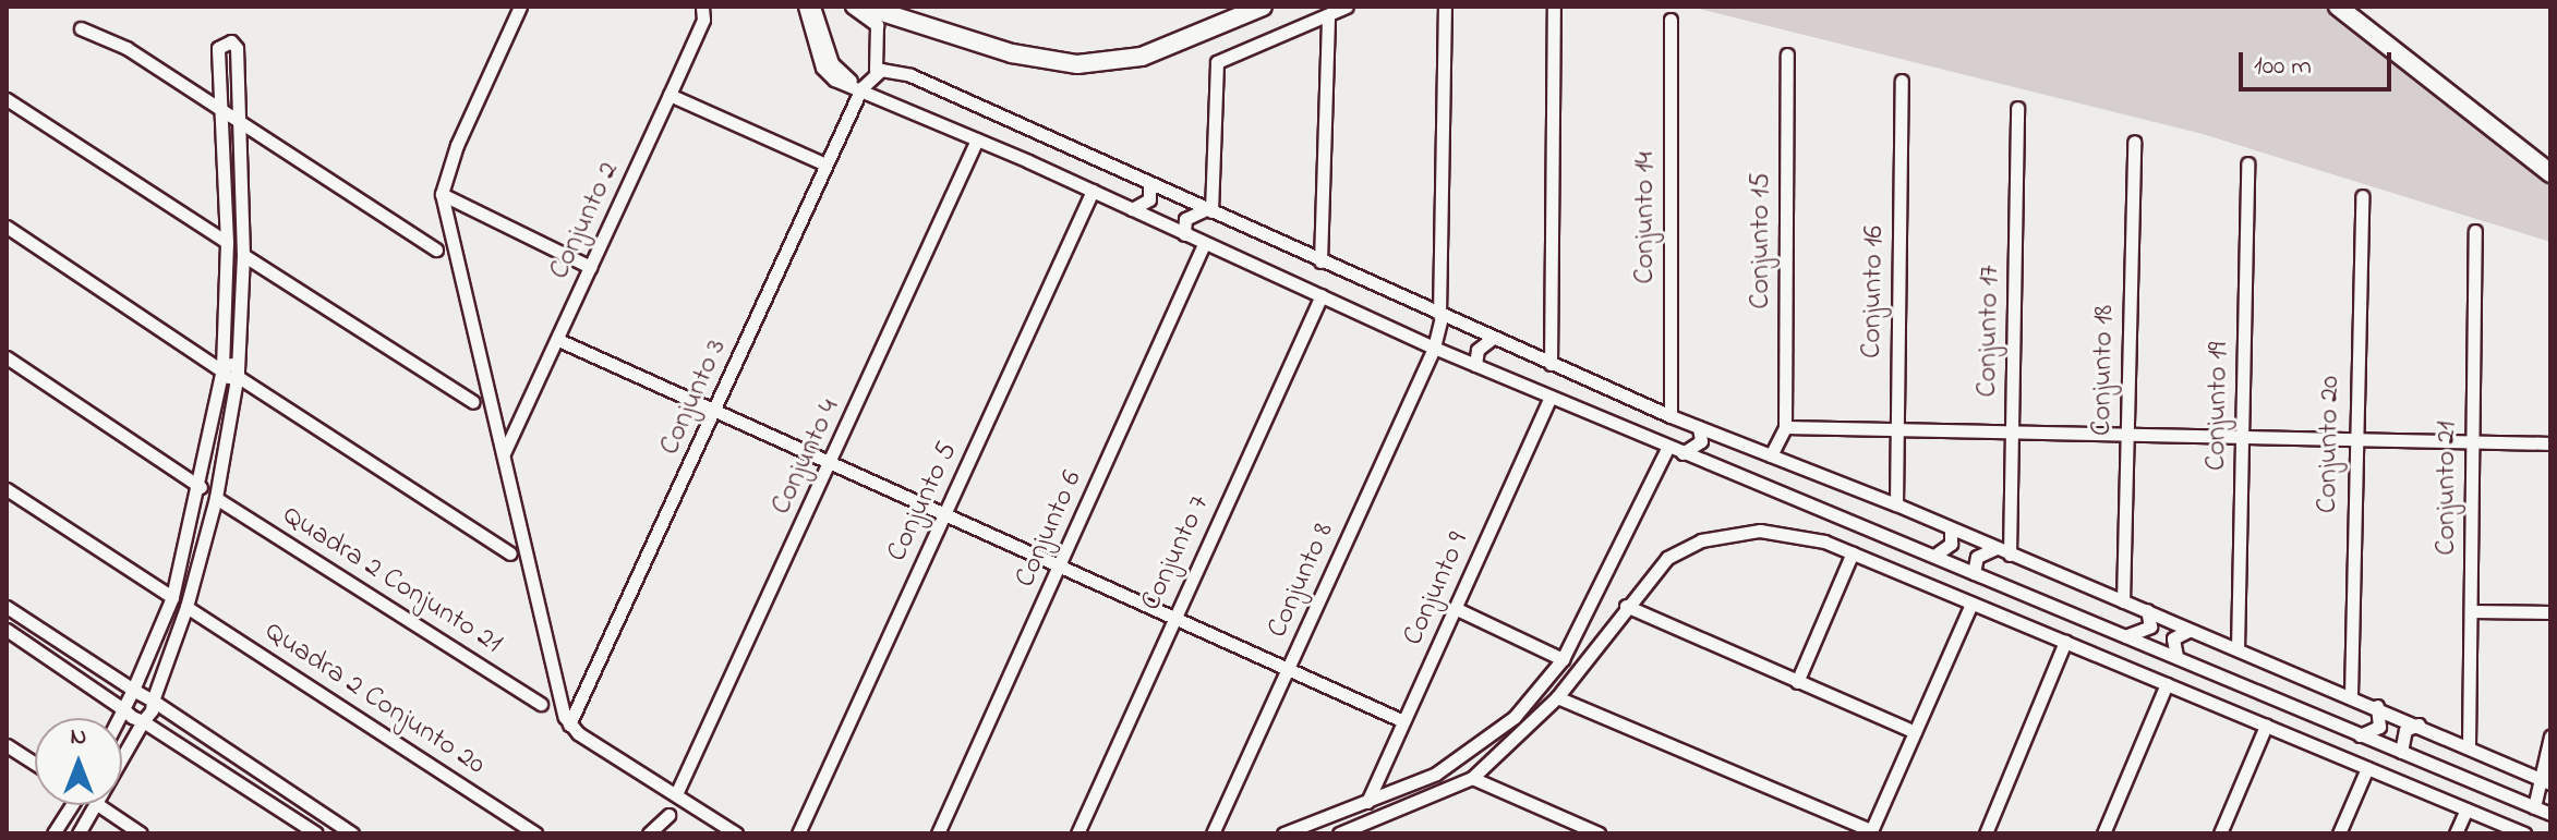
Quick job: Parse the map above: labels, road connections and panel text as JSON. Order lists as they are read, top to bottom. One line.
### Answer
{"streets":{"street":["Conjunto 14","Conjunto 2","Conjunto 15","Conjunto 16","Conjunto 17","Conjunto 18","Conjunto 3","Conjunto 19","Conjunto 20","Conjunto 4","Conjunto 21","Conjunto 5","Conjunto 6","Conjunto 7","Quadra 2 Conjunto 21","Conjunto 8","Conjunto 9","Quadra 2 Conjunto 20"]},"scale_bar":"100 m","north":"top"}
